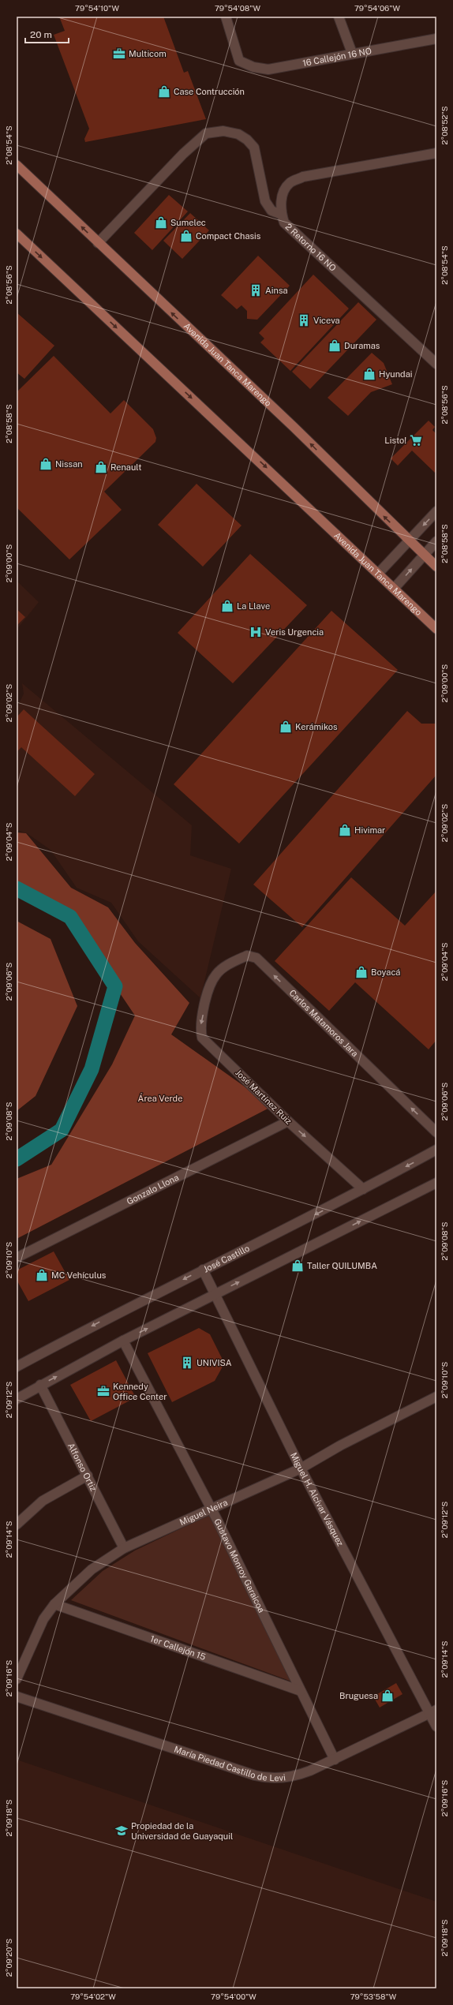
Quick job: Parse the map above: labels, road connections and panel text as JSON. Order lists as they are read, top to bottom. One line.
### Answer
{"streets":{"main road":["Avenida Juan Tanca Marengo"],"street":["16 Callejón 16 NO","2 Retorno 16 NO","Carlos Matamoros Jara","José Martínez Ruiz","Gonzalo Llona","José Castillo","Alfonso Ortiz","Miguel H. Alcívar Vásquez","Miguel Neira","Gustavo Monroy Garaicoa","1er Callejón 15","María Piedad Castillo de Levi"]},"crossings":[["Carlos Matamoros Jara","José Martínez Ruiz"],["José Martínez Ruiz","Gonzalo Llona"],["José Martínez Ruiz","José Castillo"],["José Castillo","Miguel H. Alcívar Vásquez"],["Alfonso Ortiz","Miguel Neira"],["Miguel H. Alcívar Vásquez","Miguel Neira"],["Miguel H. Alcívar Vásquez","María Piedad Castillo de Levi"],["Miguel Neira","Gustavo Monroy Garaicoa"],["Miguel Neira","1er Callejón 15"],["Gustavo Monroy Garaicoa","1er Callejón 15"],["Gustavo Monroy Garaicoa","María Piedad Castillo de Levi"]],"one_way":["Carlos Matamoros Jara","José Martínez Ruiz"],"parks":["Área Verde"],"places":{"office":["Multicom","Kennedy Office Center"],"shop":["Case Contrucción","Sumelec","Compact Chasis","Duramas","Hyundai","Nissan","Renault","La Llave","Kerámikos","Hivimar","Boyacá","Taller QUILUMBA","MC Vehículus","Bruguesa"],"building":["Ainsa","Viceva","UNIVISA"],"supermarket":["Listo!"],"hospital":["Veris Urgencia"],"school or university":["Propiedad de la Universidad de Guayaquil"]},"scale_bar":"20 m","coordinates":["79°54'10\"W","79°54'08\"W","79°54'06\"W","2°08'52\"S","2°08'54\"S","2°08'56\"S","2°08'58\"S","2°09'00\"S","2°09'02\"S","2°09'04\"S","2°09'06\"S","2°09'08\"S","2°09'10\"S","2°09'12\"S","2°09'14\"S","2°09'16\"S","2°09'18\"S","2°09'20\"S","79°54'02\"W","79°54'00\"W","79°53'58\"W"]}
